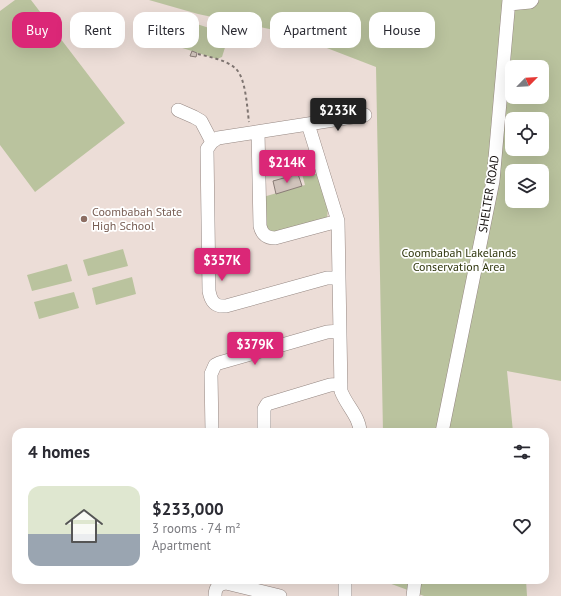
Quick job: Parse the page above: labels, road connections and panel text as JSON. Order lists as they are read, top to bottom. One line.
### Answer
{"streets":{"street":["SHELTER ROAD"]},"parks":["Coombabah Lakelands Conservation Area"],"places":["Coombabah State High School"],"north":"top right","page":{"chip":["Buy","Rent","Filters","New","Apartment","House"],"price":["$233K","$214K","$357K","$379K"],"heading":"4 homes","list":[{"name":"$233,000","note":"3 rooms · 74 m² · Apartment"}]}}
